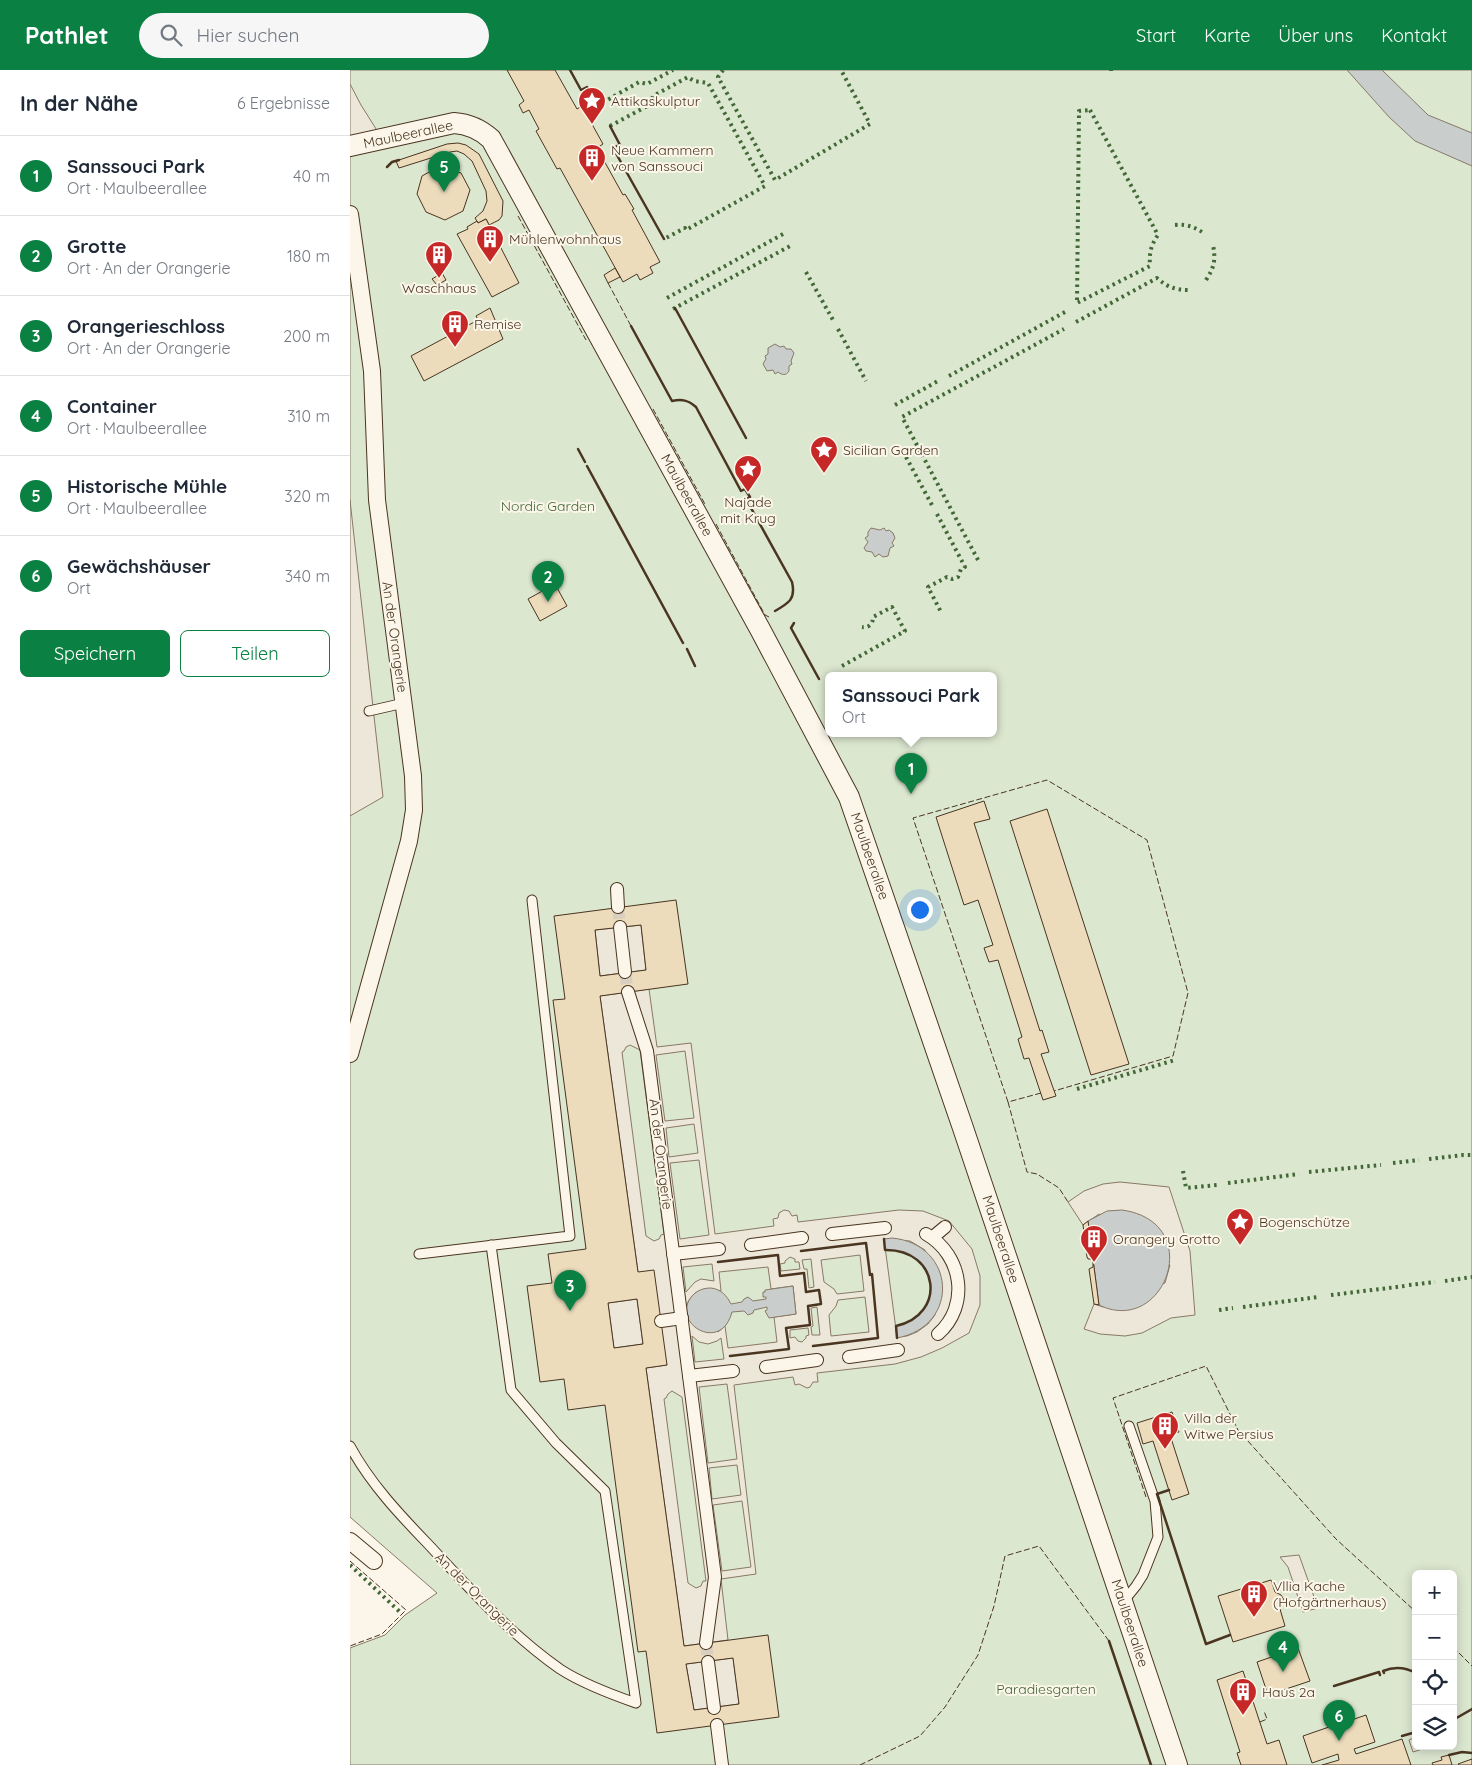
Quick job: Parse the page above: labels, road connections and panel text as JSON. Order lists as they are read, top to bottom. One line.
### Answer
{"streets":{"street":["Maulbeerallee","An der Orangerie"]},"parks":["Nordic Garden","Paradiesgarten"],"places":{"place":["Attikaskulptur","Sicilian Garden","Najade mit Krug","Bogenschütze"],"building":["Neue Kammern von Sanssouci","Mühlenwohnhaus","Waschhaus","Remise","Orangery Grotto","Villa der Witwe Persius","Vllia Kache (Hofgärtnerhaus)","Haus 2a"]},"page":{"header":"Pathlet","search":"Hier suchen","nav":["Start","Karte","Über uns","Kontakt"],"heading":["In der Nähe","6 Ergebnisse"],"list":[{"mark":"1","name":"Sanssouci Park","note":"Ort · Maulbeerallee","value":"40 m"},{"mark":"2","name":"Grotte","note":"Ort · An der Orangerie","value":"180 m"},{"mark":"3","name":"Orangerieschloss","note":"Ort · An der Orangerie","value":"200 m"},{"mark":"4","name":"Container","note":"Ort · Maulbeerallee","value":"310 m"},{"mark":"5","name":"Historische Mühle","note":"Ort · Maulbeerallee","value":"320 m"},{"mark":"6","name":"Gewächshäuser","note":"Ort","value":"340 m"}],"pins":["5","2","1","3","4","6"],"buttons":["Speichern","Teilen"],"popup":["Sanssouci Park","Ort"],"map_buttons":["+","−"]}}
